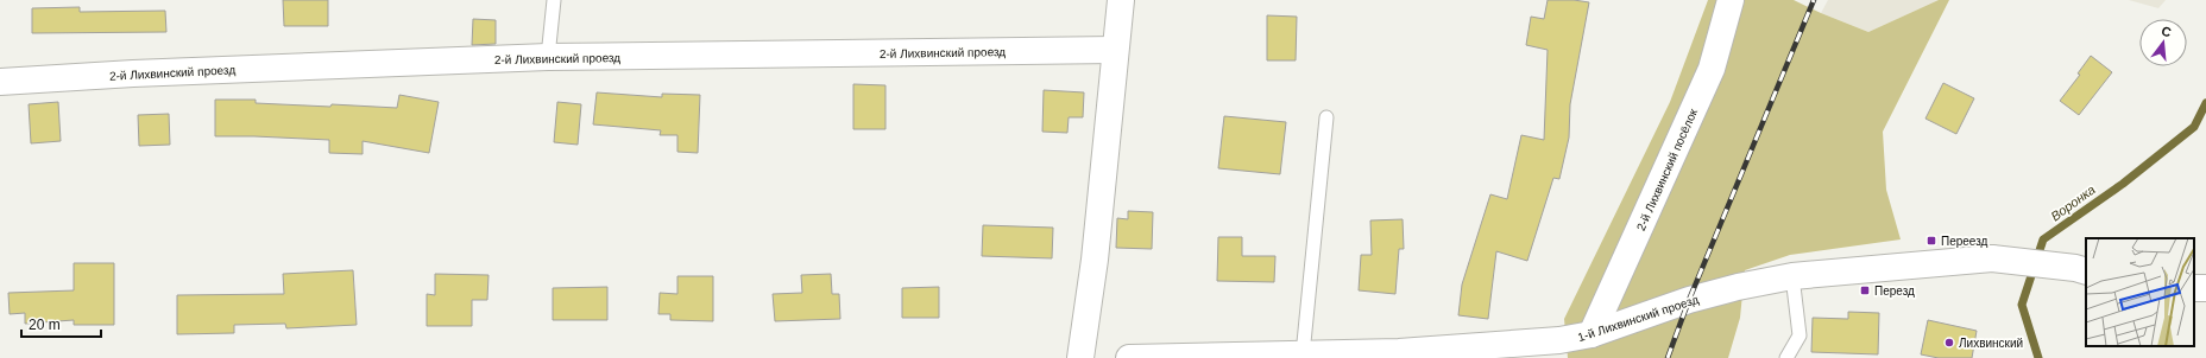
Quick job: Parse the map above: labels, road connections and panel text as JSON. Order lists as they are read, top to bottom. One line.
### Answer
{"streets":{"street":["2-й Лихвинский проезд","2-й Лихвинский посёлок","1-й Лихвинский проезд"]},"crossings":[["2-й Лихвинский посёлок","1-й Лихвинский проезд"]],"water":["Воронка"],"places":{"transit":["Переезд","Перезд"],"other":["Лихвинский"]},"scale_bar":"20 m","north":"top"}
